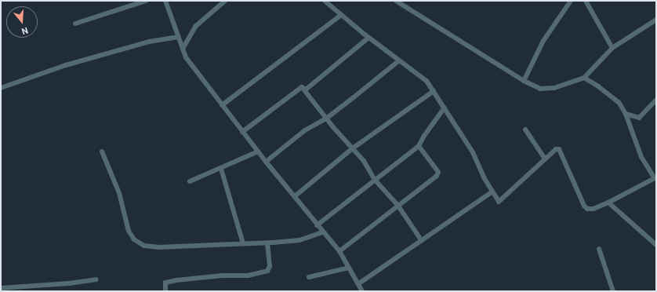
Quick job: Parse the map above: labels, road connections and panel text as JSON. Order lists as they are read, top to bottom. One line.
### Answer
{"north":"bottom"}
